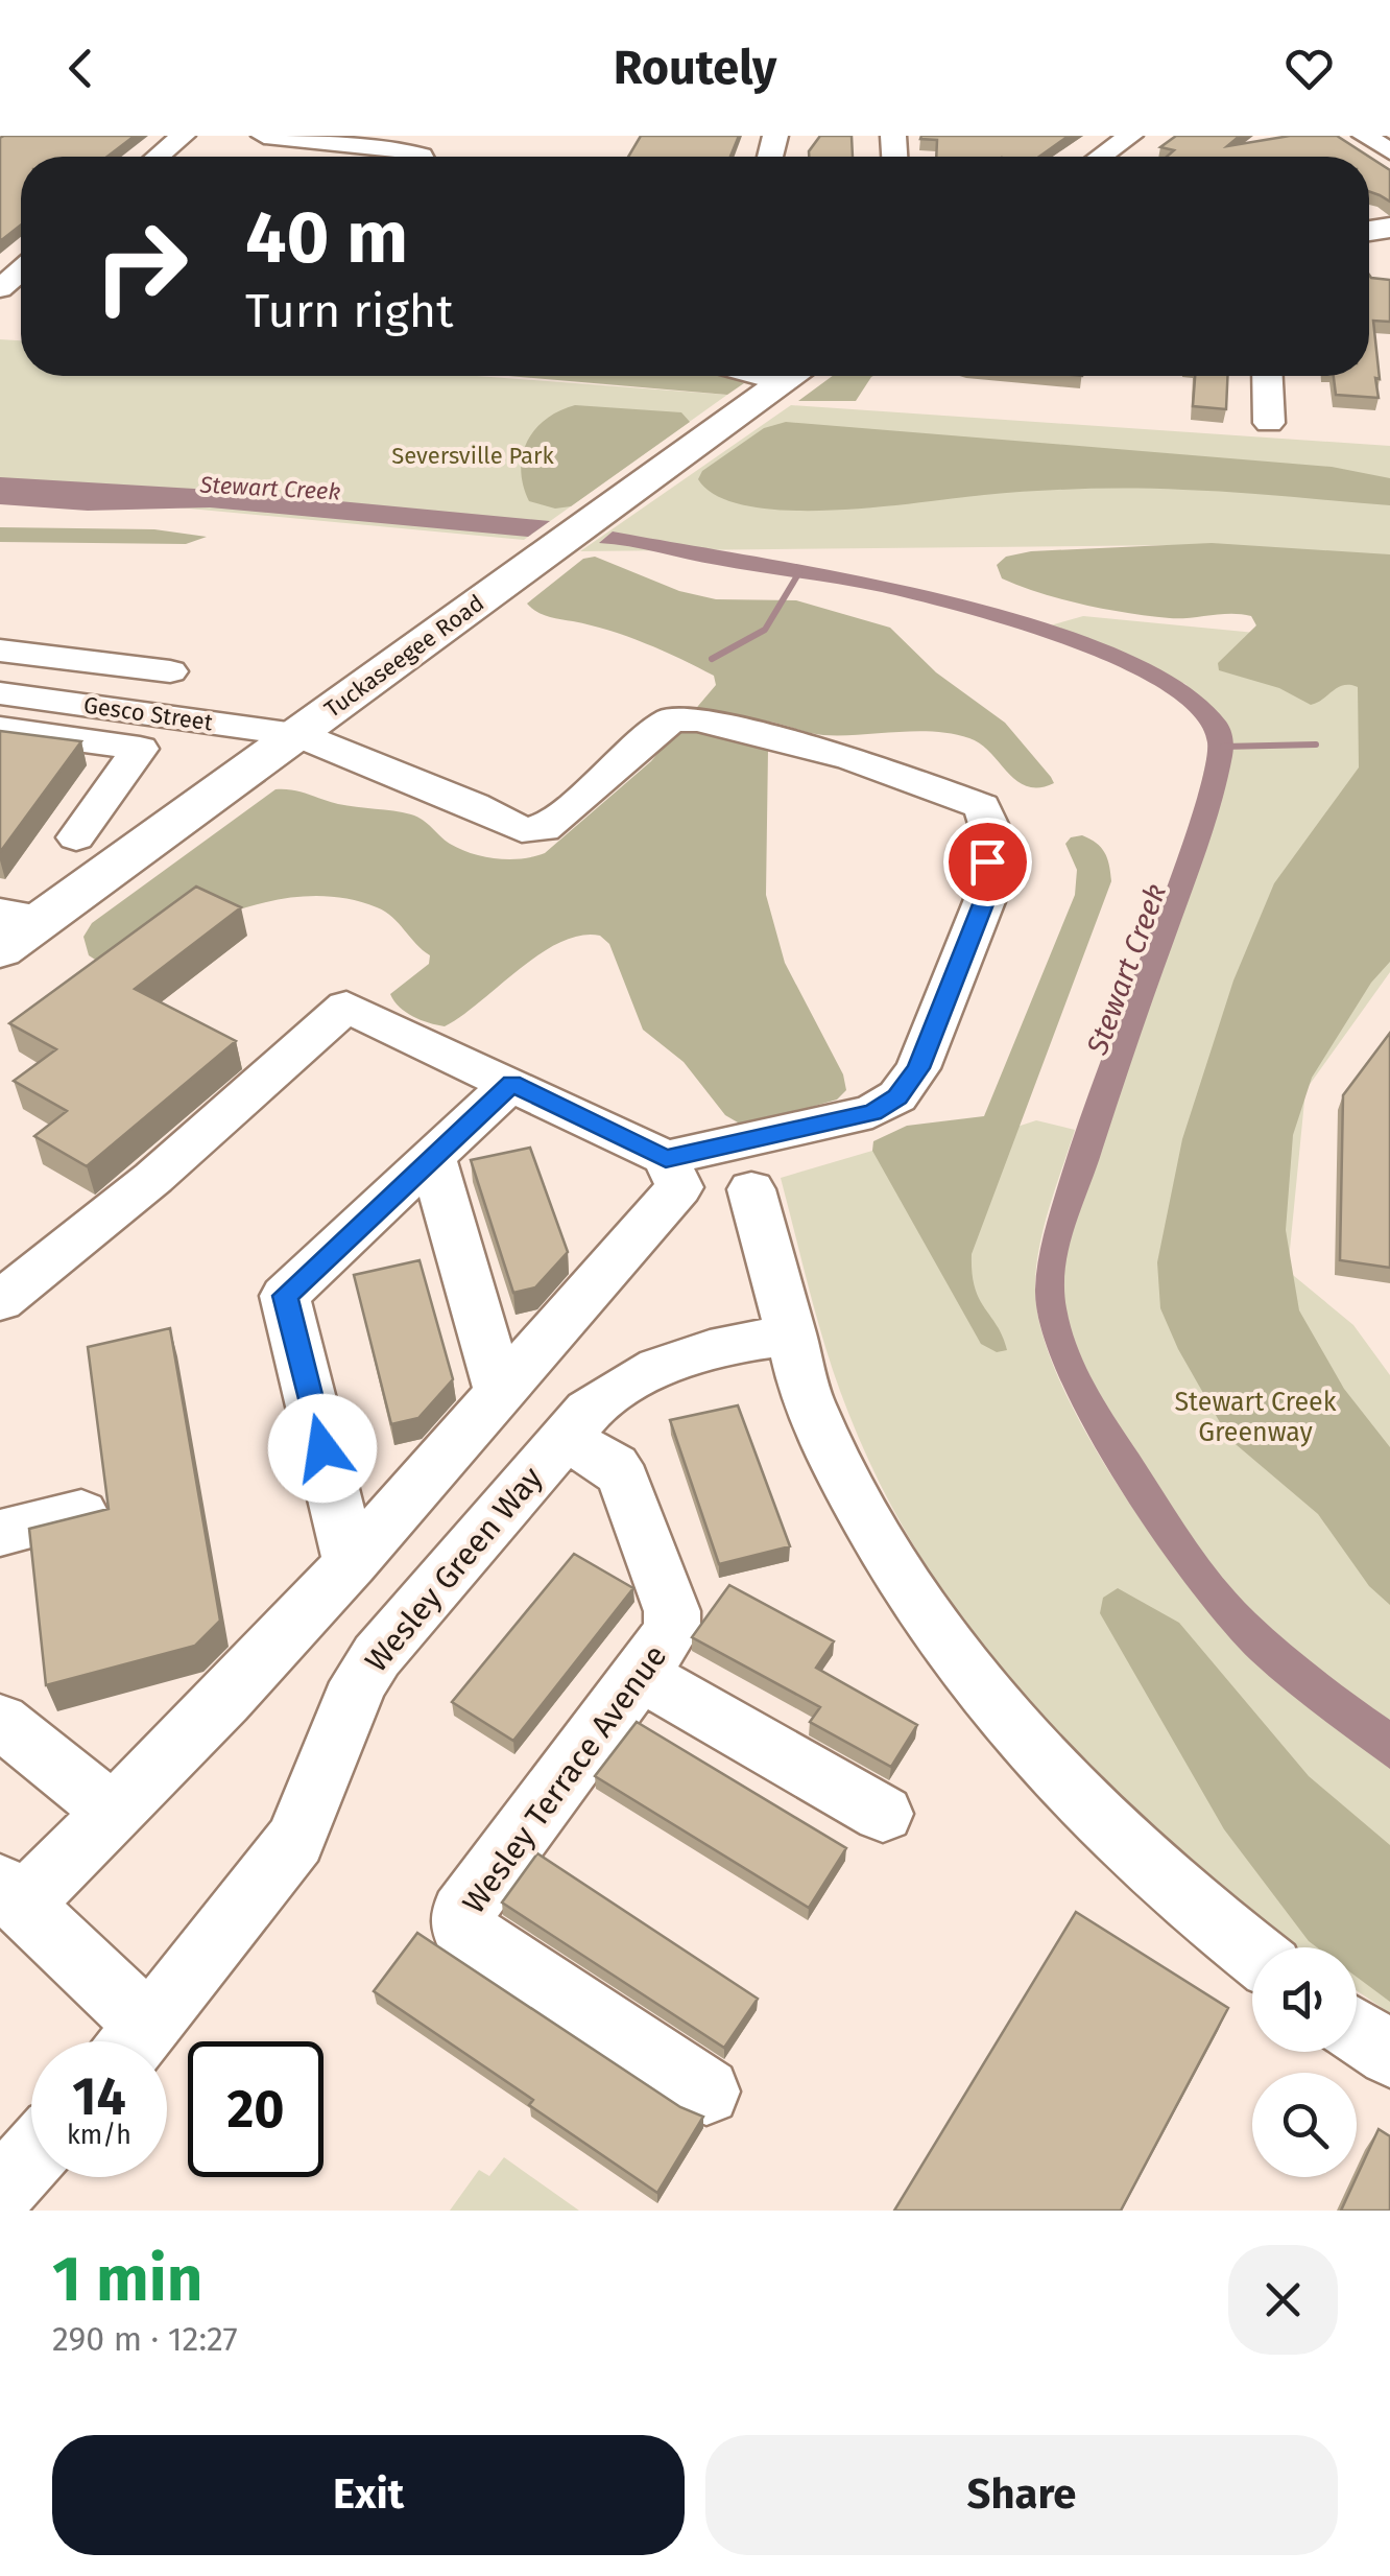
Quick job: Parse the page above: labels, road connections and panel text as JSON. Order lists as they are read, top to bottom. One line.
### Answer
{"streets":{"main road":["Tuckaseegee Road"],"street":["Gesco Street","Wesley Green Way","Wesley Terrace Avenue"]},"crossings":[["Tuckaseegee Road","Gesco Street"],["Wesley Green Way","Wesley Terrace Avenue"]],"water":["Stewart Creek"],"parks":["Seversville Park","Stewart Creek Greenway"],"page":{"header":"Routely","turn":["40 m","Turn right"],"speed":"14 km/h","limit":"20","heading":["1 min","290 m · 12:27"],"buttons":["Exit","Share"]}}
